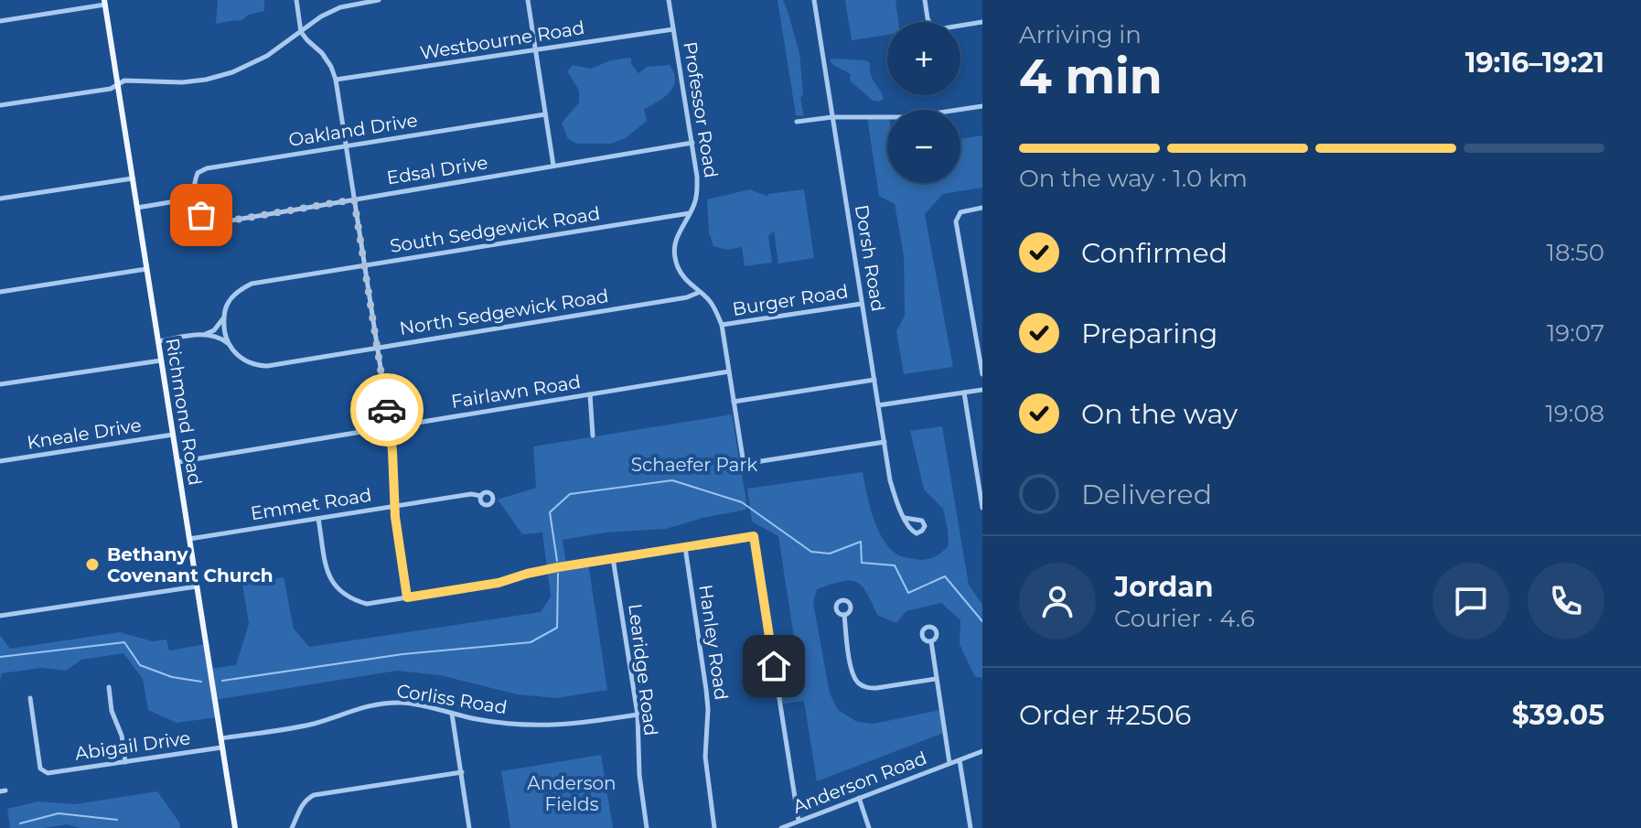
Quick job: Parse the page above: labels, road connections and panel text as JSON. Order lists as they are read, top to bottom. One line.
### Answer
{"streets":{"main road":["Richmond Road"],"street":["Westbourne Road","Professor Road","Oakland Drive","Edsal Drive","South Sedgewick Road","Dorsh Road","Burger Road","North Sedgewick Road","Fairlawn Road","Kneale Drive","Emmet Road","Hanley Road","Learidge Road","Corliss Road","Abigail Drive","Anderson Road"]},"crossings":[["Westbourne Road","Professor Road"],["Professor Road","Edsal Drive"],["Professor Road","South Sedgewick Road"],["Professor Road","Dorsh Road"],["Professor Road","Burger Road"],["Professor Road","North Sedgewick Road"],["Professor Road","Fairlawn Road"],["Oakland Drive","Edsal Drive"],["South Sedgewick Road","North Sedgewick Road"],["Dorsh Road","Burger Road"],["Fairlawn Road","Richmond Road"],["Richmond Road","Kneale Drive"],["Richmond Road","Emmet Road"],["Richmond Road","Corliss Road"],["Richmond Road","Abigail Drive"],["Learidge Road","Corliss Road"]],"parks":["Schaefer Park","Anderson Fields"],"places":["Bethany Covenant Church"],"page":{"heading":["4 min","Arriving in","19:16–19:21"],"panel":["Jordan","Courier · 4.6","Order #2506","$39.05"],"map_buttons":["+","−"],"bar":"On the way · 1.0 km","list":[["Confirmed","18:50"],["Preparing","19:07"],["On the way","19:08"],"Delivered"]}}
